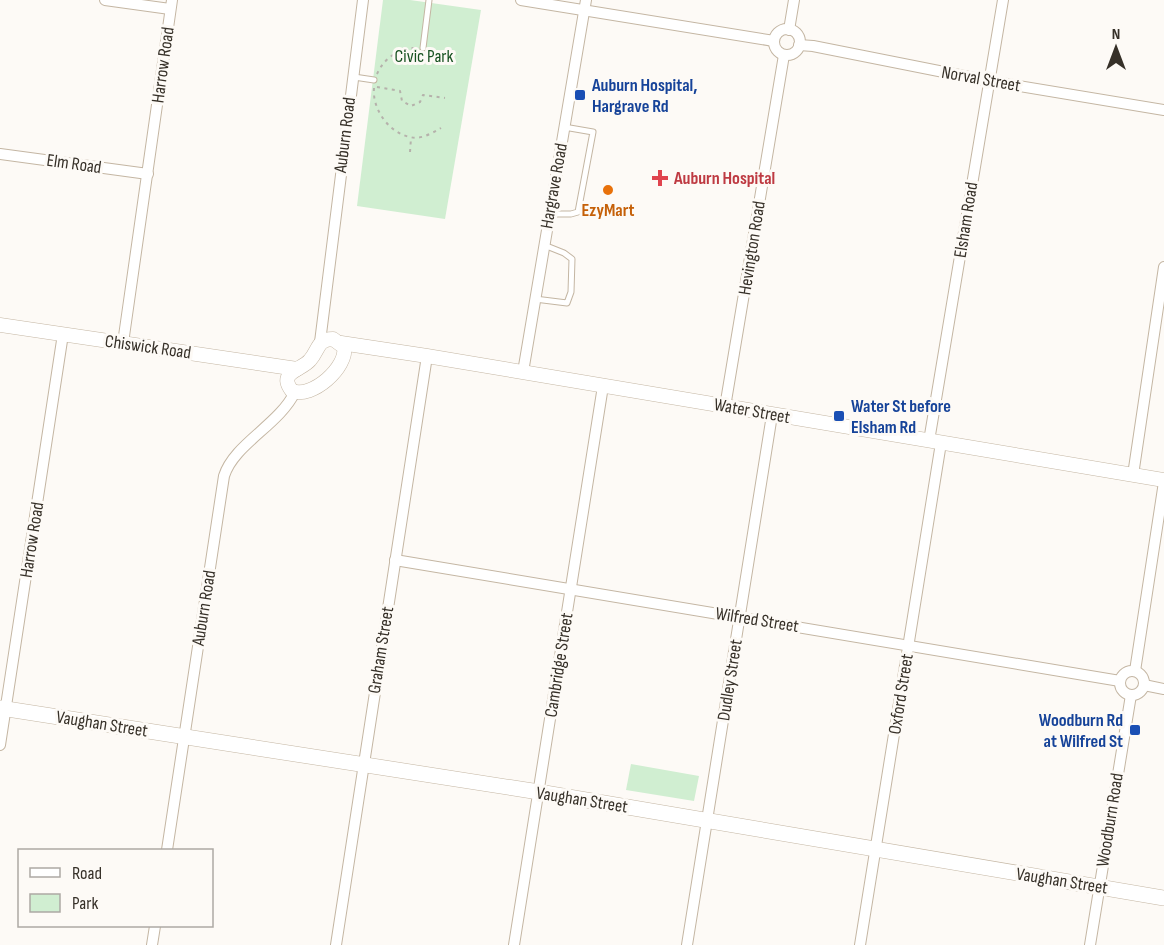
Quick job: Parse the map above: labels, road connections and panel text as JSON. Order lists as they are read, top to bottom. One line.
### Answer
{"streets":{"main road":["Vaughan Street"],"street":["Harrow Road","Norval Street","Auburn Road","Elm Road","Hargrave Road","Elsham Road","Hevington Road","Chiswick Road","Water Street","Wilfred Street","Graham Street","Cambridge Street","Dudley Street","Oxford Street","Woodburn Road"]},"crossings":[["Harrow Road","Elm Road"],["Harrow Road","Chiswick Road"],["Harrow Road","Vaughan Street"],["Norval Street","Elsham Road"],["Norval Street","Hevington Road"],["Auburn Road","Water Street"],["Auburn Road","Vaughan Street"],["Hargrave Road","Water Street"],["Elsham Road","Water Street"],["Elsham Road","Oxford Street"],["Hevington Road","Water Street"],["Water Street","Graham Street"],["Water Street","Cambridge Street"],["Water Street","Dudley Street"],["Water Street","Oxford Street"],["Wilfred Street","Graham Street"],["Wilfred Street","Cambridge Street"],["Wilfred Street","Dudley Street"],["Wilfred Street","Oxford Street"],["Wilfred Street","Woodburn Road"],["Graham Street","Vaughan Street"],["Cambridge Street","Vaughan Street"],["Dudley Street","Vaughan Street"],["Oxford Street","Vaughan Street"],["Vaughan Street","Woodburn Road"]],"parks":["Civic Park"],"places":{"transit":["Auburn Hospital, Hargrave Rd","Water St before Elsham Rd","Woodburn Rd at Wilfred St"],"health":["Auburn Hospital"],"other":["EzyMart"]},"legend":["Road","Park"],"north":"top"}
